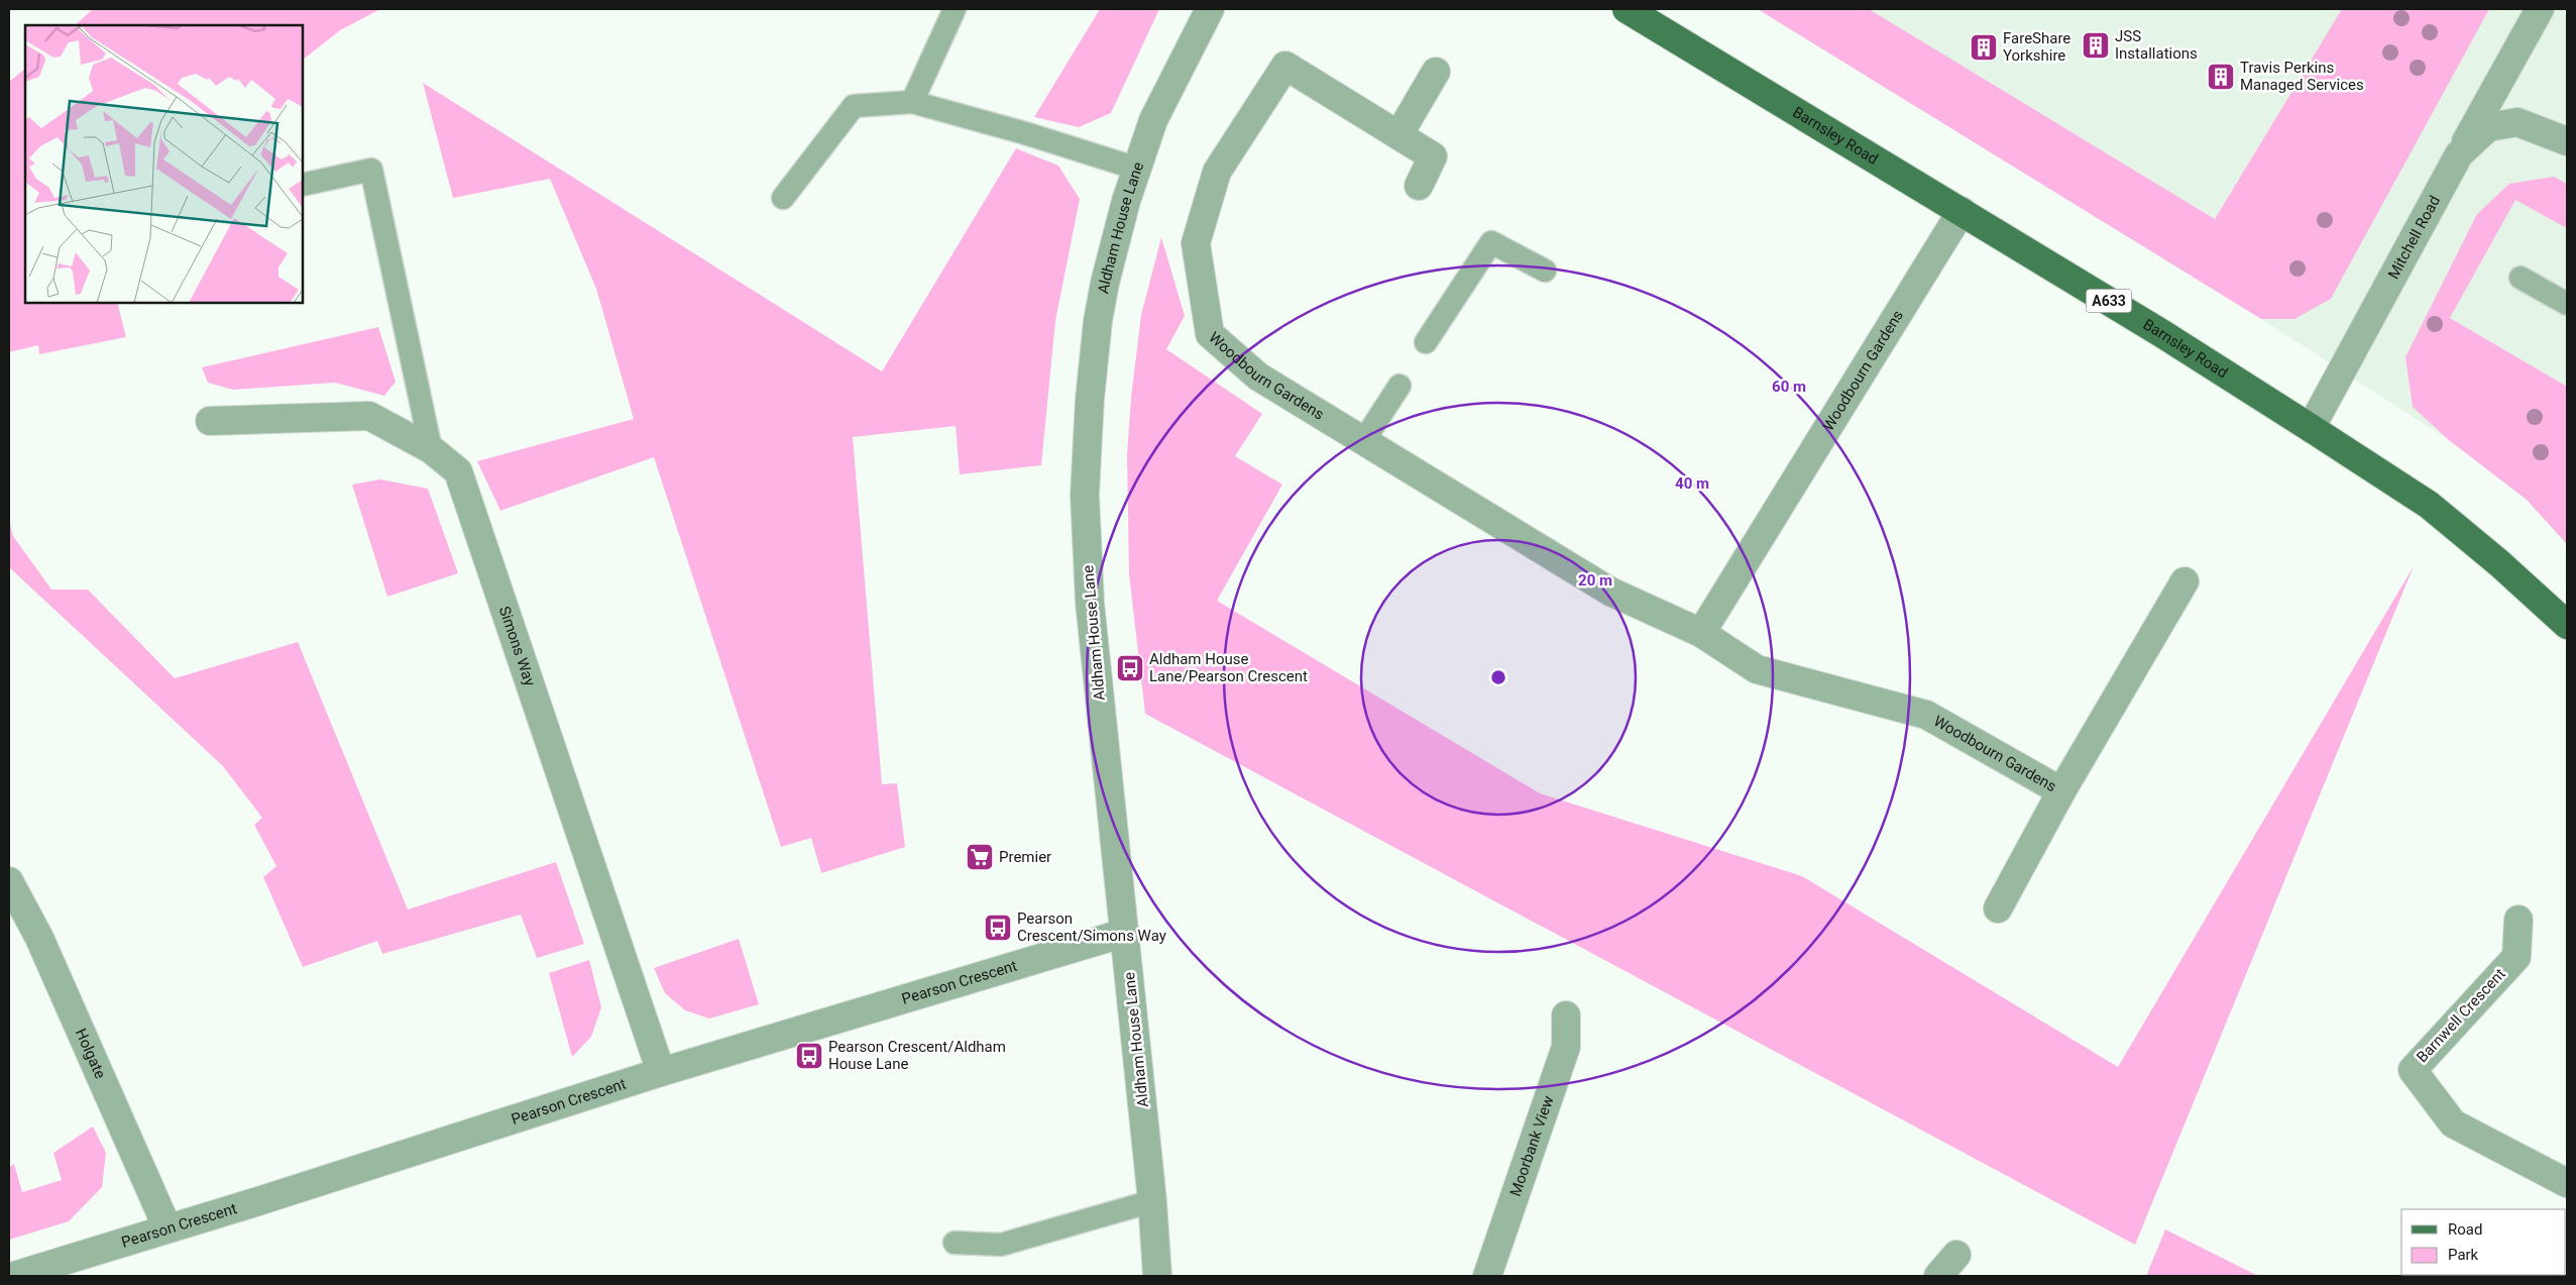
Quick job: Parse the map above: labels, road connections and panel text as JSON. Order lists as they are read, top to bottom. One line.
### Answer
{"streets":{"main road":["Barnsley Road","A633"],"street":["Aldham House Lane","Mitchell Road","Woodbourn Gardens","Simons Way","Pearson Crescent","Barnwell Crescent","Holgate","Moorbank View"]},"crossings":[["Barnsley Road","Mitchell Road"],["Barnsley Road","Woodbourn Gardens"],["Aldham House Lane","Pearson Crescent"],["Simons Way","Pearson Crescent"],["Pearson Crescent","Holgate"]],"places":{"building":["JSS Installations","FareShare Yorkshire","Travis Perkins Managed Services"],"bus stop":["Aldham House Lane/Pearson Crescent","Pearson Crescent/Simons Way","Pearson Crescent/Aldham House Lane"],"supermarket":["Premier"]},"legend":["Road","Park"],"rings":["60 m","40 m","20 m"]}
